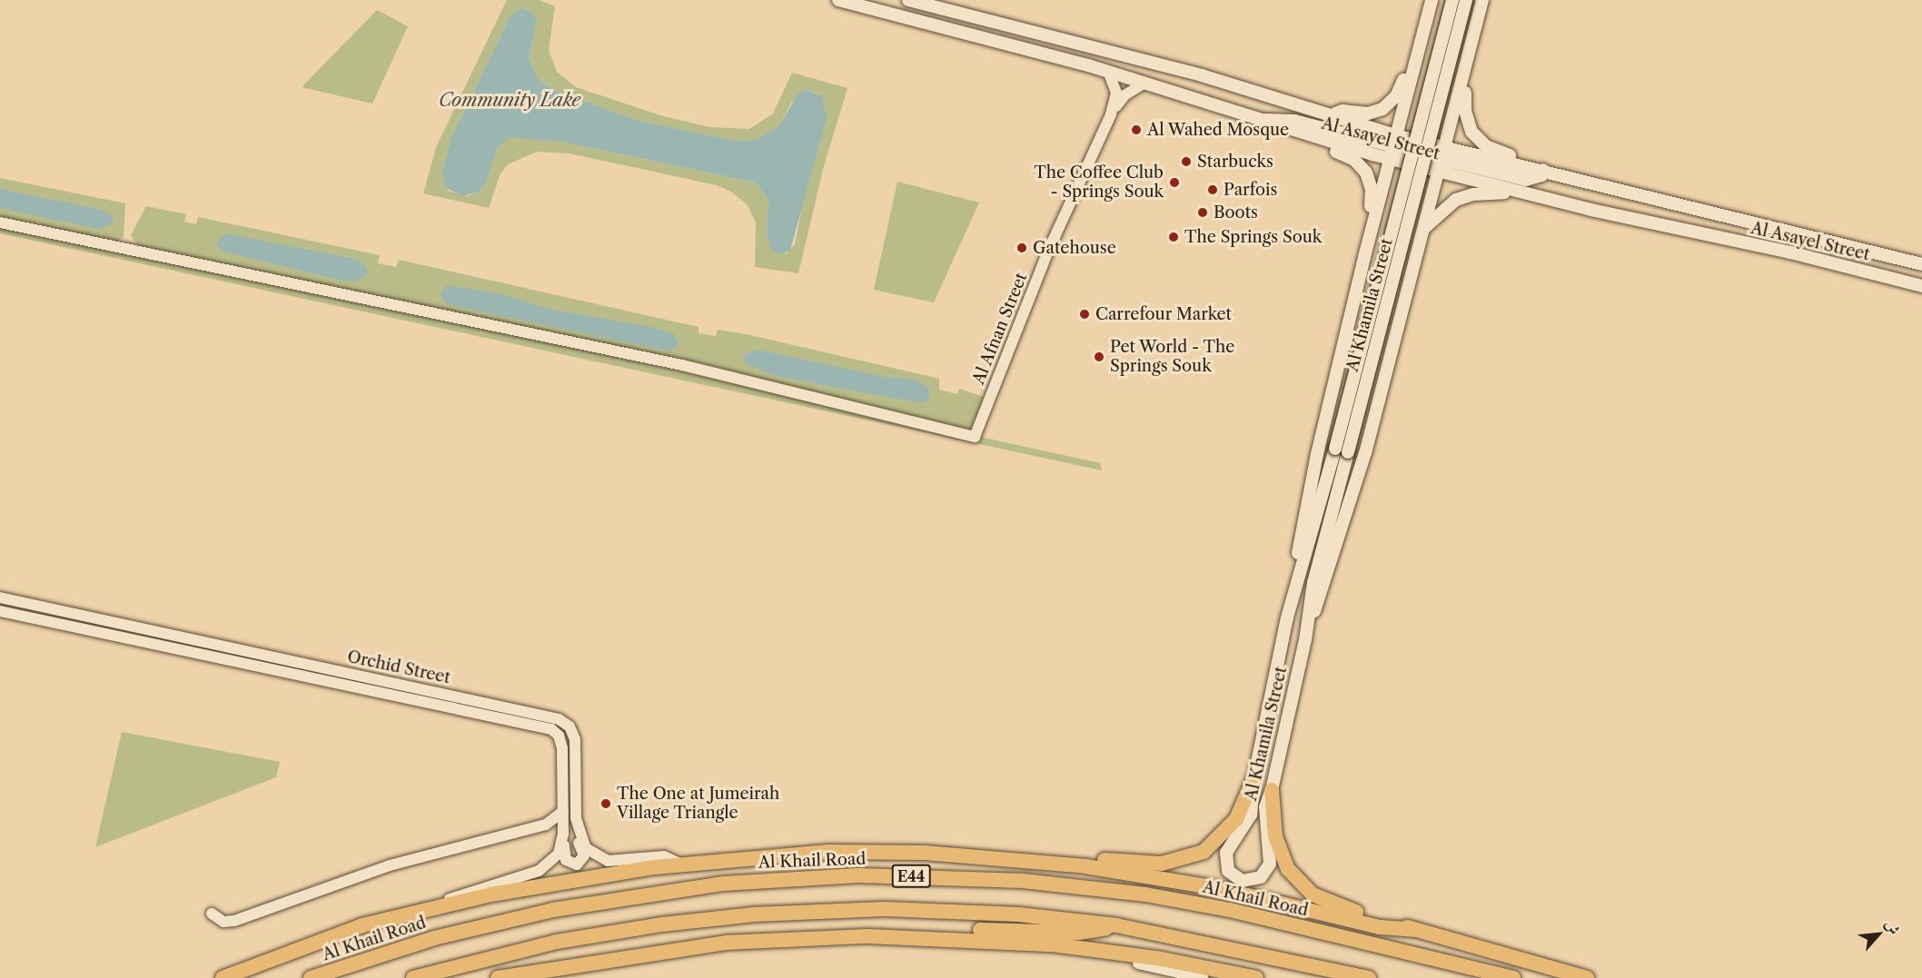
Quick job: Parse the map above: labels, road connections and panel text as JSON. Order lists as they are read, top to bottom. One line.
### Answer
{"streets":{"highway":["Al Khail Road","E44"],"main road":["Al Asayel Street","Al Khamila Street"],"street":["Al Afnan Street","Orchid Street"]},"crossings":[["Al Asayel Street","Al Afnan Street"]],"water":["Community Lake"],"places":["Al Wahed Mosque","Starbucks","The Coffee Club - Springs Souk","Parfois","Boots","The Springs Souk","Gatehouse","Carrefour Market","Pet World - The Springs Souk","The One at Jumeirah Village Triangle"],"north":"top right"}
